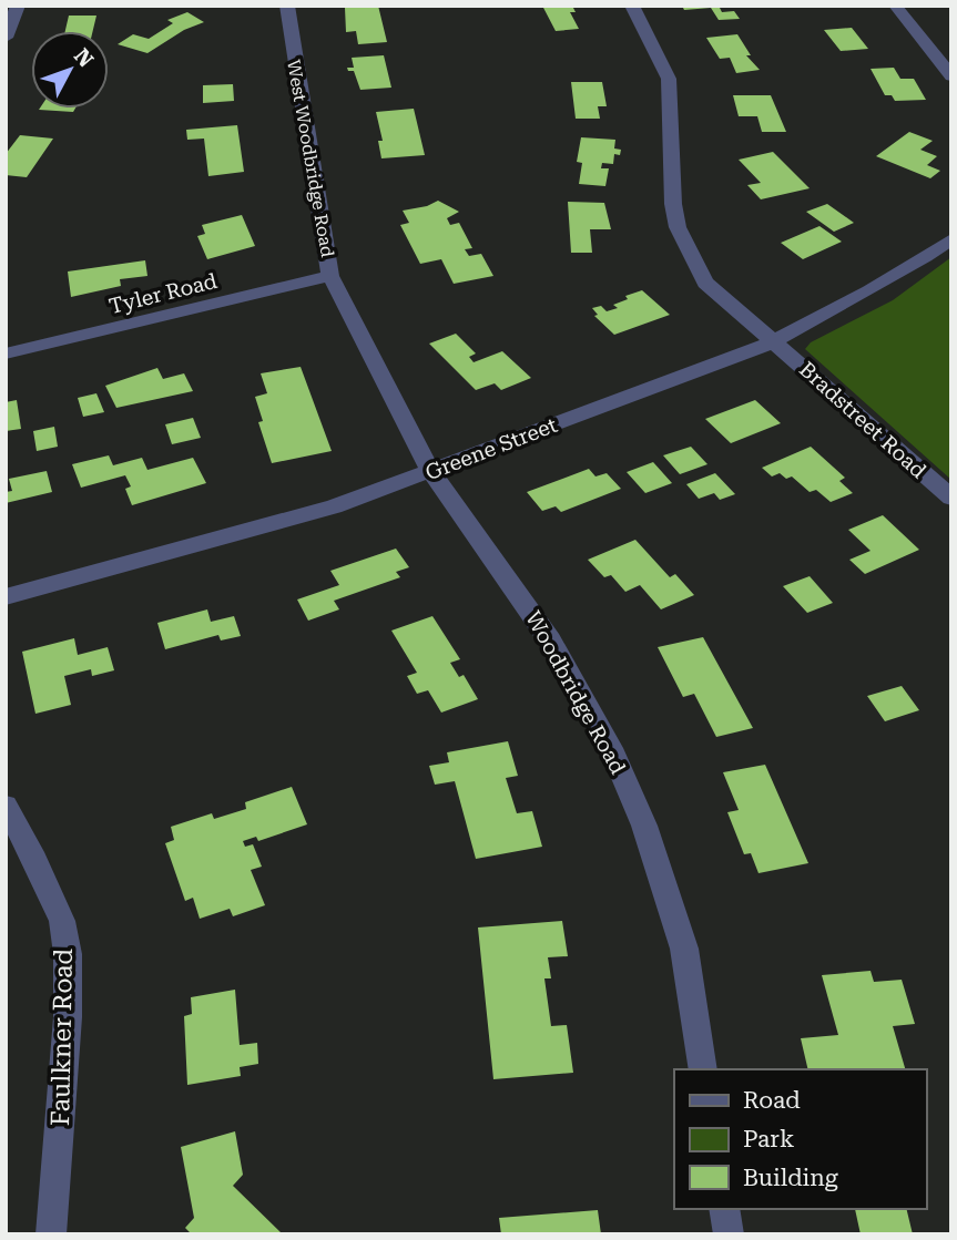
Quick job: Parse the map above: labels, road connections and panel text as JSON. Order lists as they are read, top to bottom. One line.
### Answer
{"streets":{"street":["West Woodbridge Road","Tyler Road","Bradstreet Road","Greene Street","Woodbridge Road","Faulkner Road"]},"crossings":[["West Woodbridge Road","Tyler Road"],["West Woodbridge Road","Greene Street"],["West Woodbridge Road","Woodbridge Road"],["Bradstreet Road","Greene Street"],["Greene Street","Woodbridge Road"]],"legend":["Road","Park","Building"],"north":"top right"}
